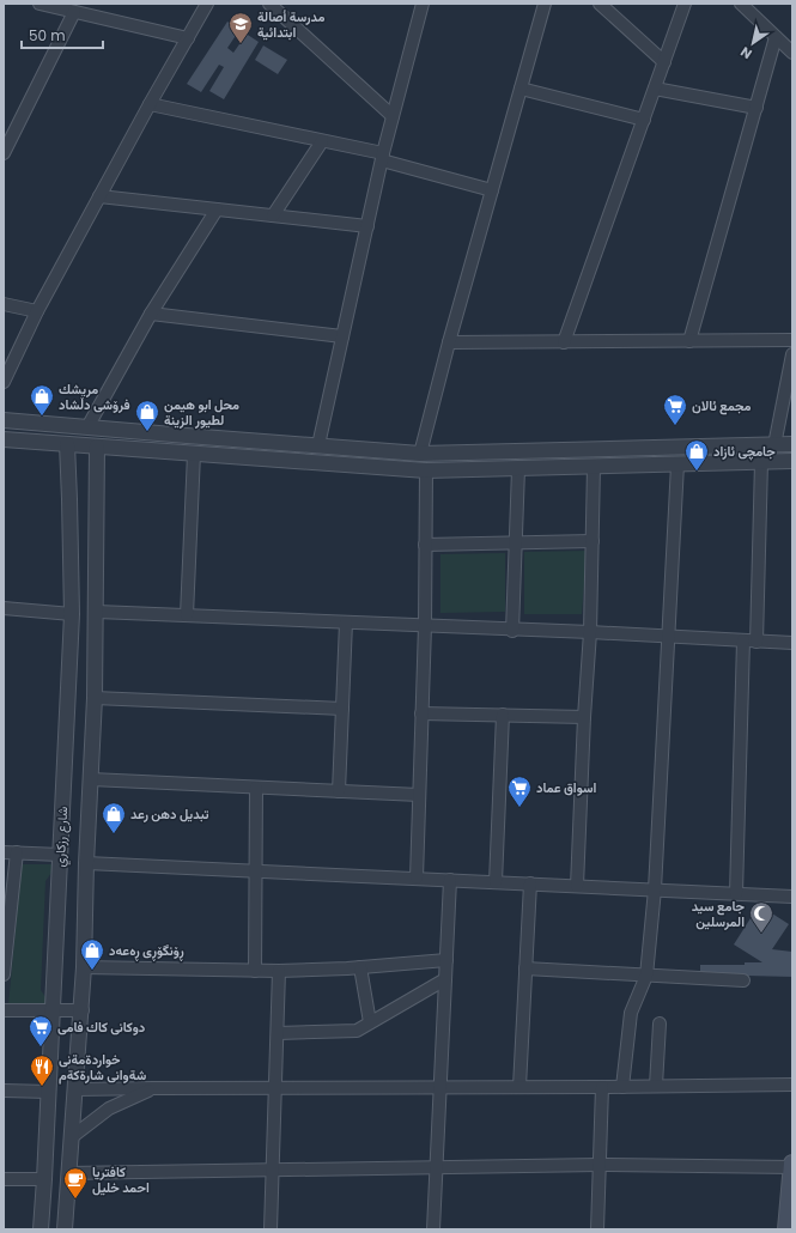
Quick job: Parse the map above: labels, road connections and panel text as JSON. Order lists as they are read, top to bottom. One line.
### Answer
{"streets":{"street":["شارع رزكاري"]},"places":{"school or university":["مدرسة أصالة ابتدائية"],"shop":["مريشك فرۆشى دڵشاد","محل ابو هيمن لطيور الزينة","جامچی ئازاد","تبديل دهن رعد","ڕۆنگۆڕی ڕەعەد"],"supermarket":["مجمع ئالان","اسواق عماد","دوكانى كاك فامى"],"mosque":["جامع سيد المرسلين"],"restaurant":["خواردةمةنى شةوانى شارةكةم"],"cafe":["كافتريا احمد خليل"]},"scale_bar":"50 m","north":"bottom left"}
